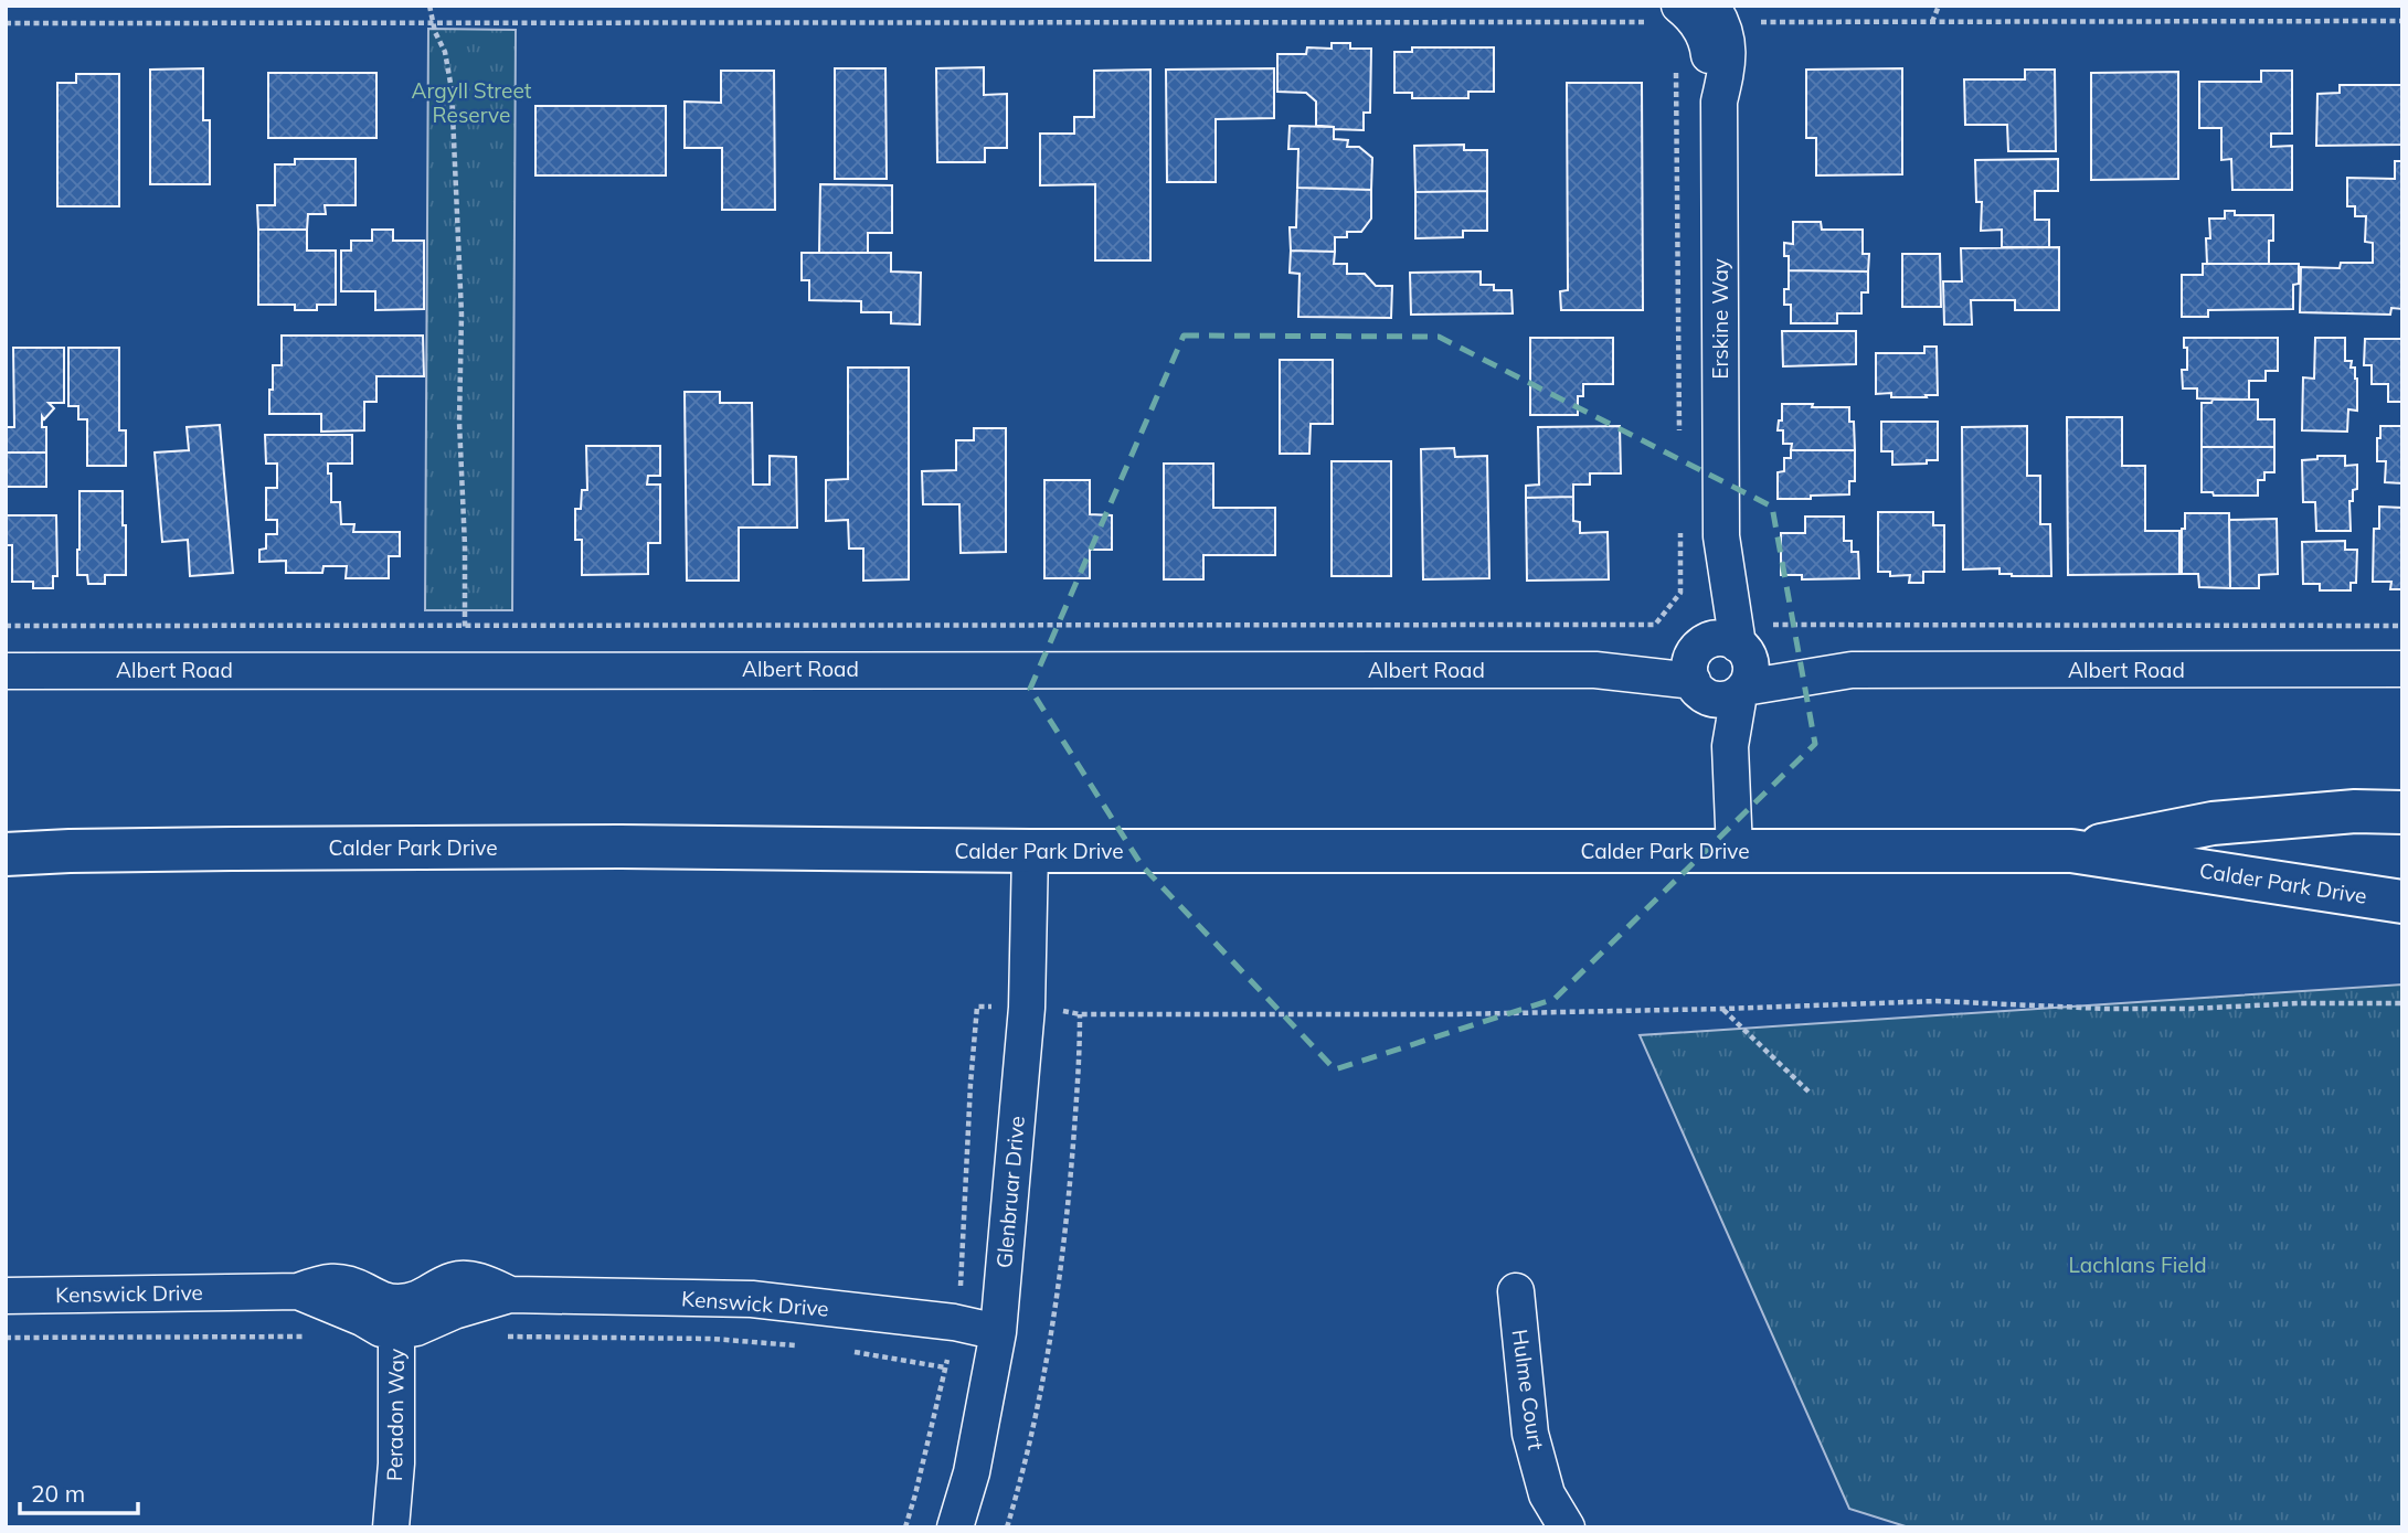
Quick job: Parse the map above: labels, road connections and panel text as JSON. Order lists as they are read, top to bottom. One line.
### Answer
{"streets":{"street":["Erskine Way","Albert Road","Calder Park Drive","Glenbruar Drive","Kenswick Drive","Hulme Court","Peradon Way"]},"crossings":[["Erskine Way","Albert Road"],["Erskine Way","Calder Park Drive"],["Calder Park Drive","Glenbruar Drive"],["Glenbruar Drive","Kenswick Drive"],["Kenswick Drive","Peradon Way"]],"parks":["Argyll Street Reserve","Lachlans Field"],"scale_bar":"20 m"}
